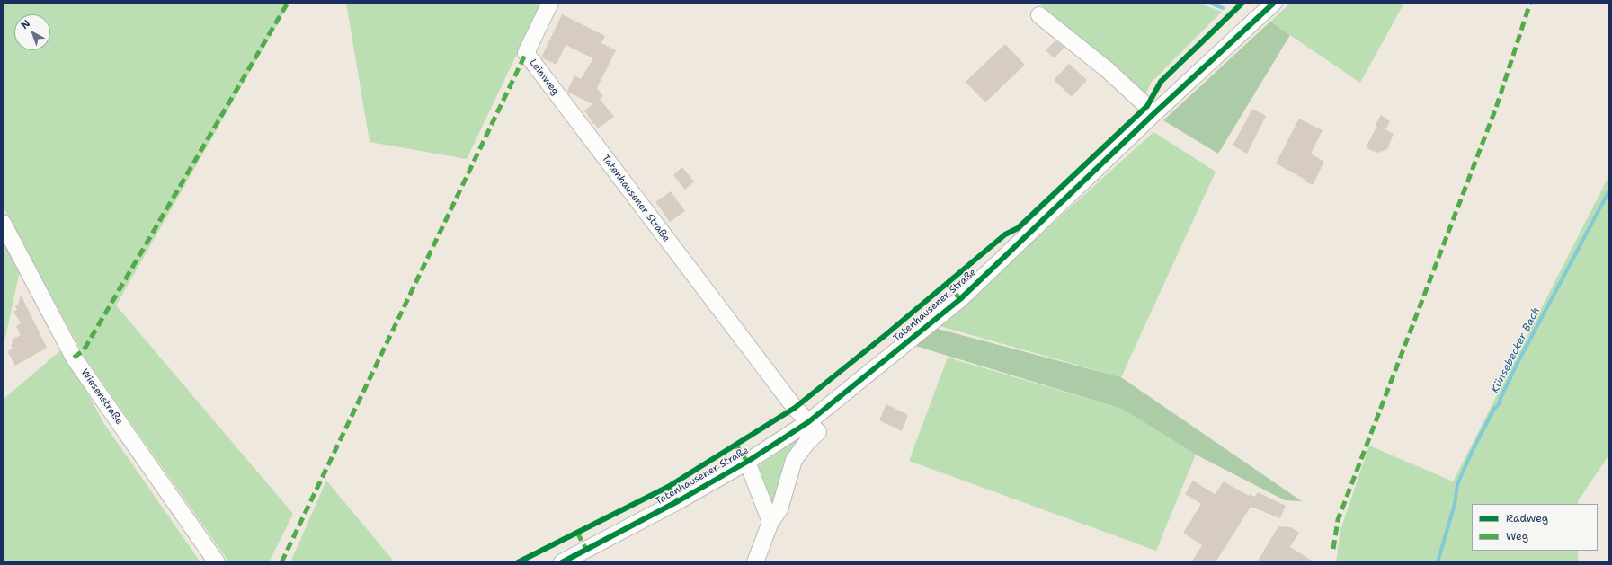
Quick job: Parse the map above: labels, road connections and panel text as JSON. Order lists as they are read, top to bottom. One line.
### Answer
{"streets":{"street":["Leimweg","Tatenhausener Straße","Wiesenstraße"]},"crossings":[["Leimweg","Tatenhausener Straße"]],"water":["Künsebecker Bach"],"legend":["Radweg","Weg"],"north":"top left"}
